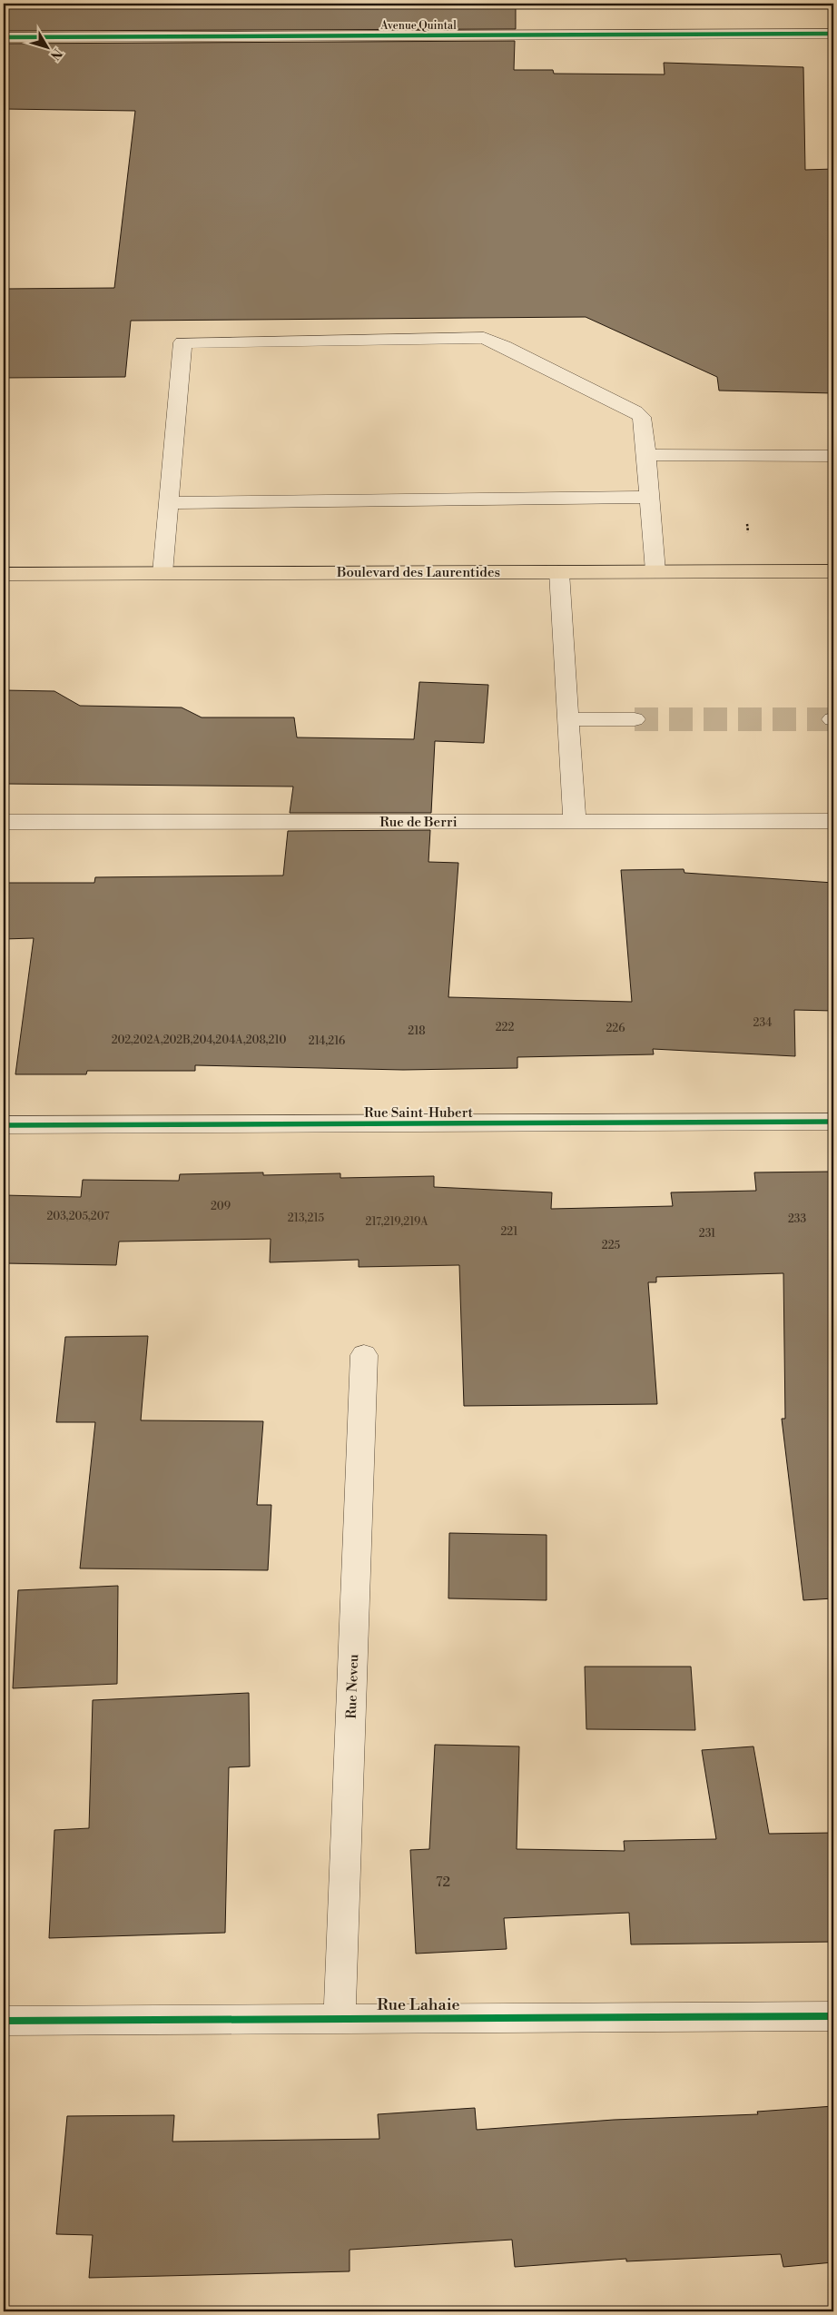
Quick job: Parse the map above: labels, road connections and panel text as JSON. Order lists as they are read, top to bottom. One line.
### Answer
{"streets":{"main road":["Boulevard des Laurentides"],"street":["Avenue Quintal","Rue de Berri","Rue Saint-Hubert","Rue Neveu","Rue Lahaie"]},"crossings":[["Rue Neveu","Rue Lahaie"]],"house_numbers":["234","222","226","218","202,202A,202B,204,204A,208,210","214,216","209","203,205,207","213,215","233","217,219,219A","221","231","225","72"],"north":"bottom right"}
